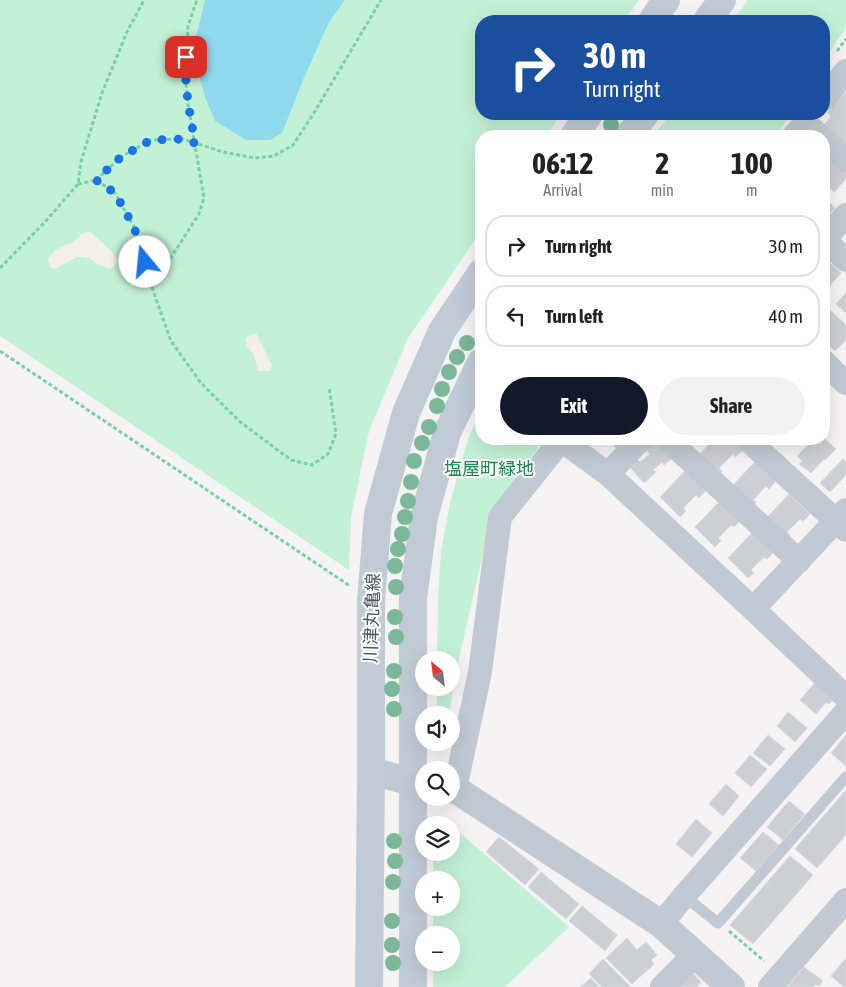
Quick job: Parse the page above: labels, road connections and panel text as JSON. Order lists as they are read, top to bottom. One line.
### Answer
{"streets":{"main road":["川津丸亀線"]},"parks":["塩屋町緑地"],"north":"top left","page":{"turn":["30 m","Turn right"],"eta":["06:12","Arrival","2","min","100","m"],"list":[{"name":"Turn right","value":"30 m"},{"name":"Turn left","value":"40 m"}],"buttons":["Exit","Share"],"map_buttons":["+","−"]}}
